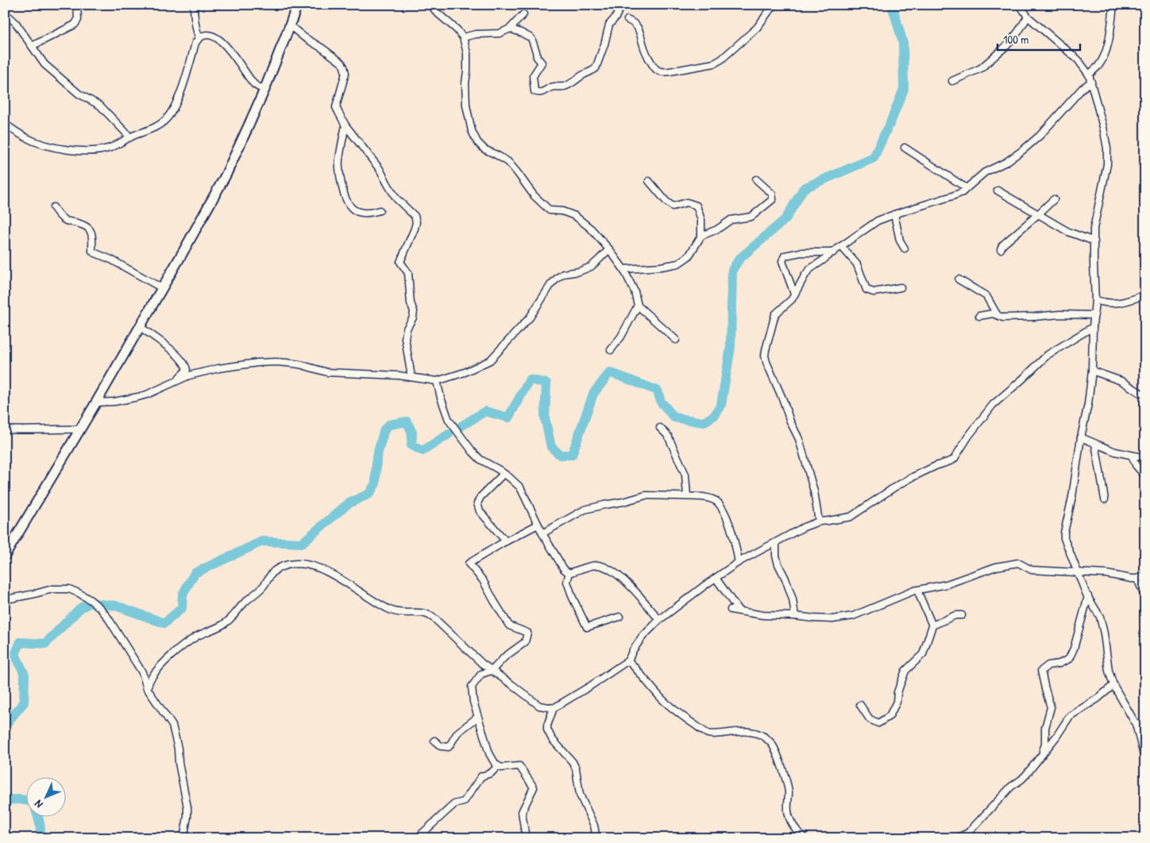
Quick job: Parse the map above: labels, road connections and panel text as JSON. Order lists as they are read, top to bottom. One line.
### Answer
{"scale_bar":"100 m","north":"bottom left"}
